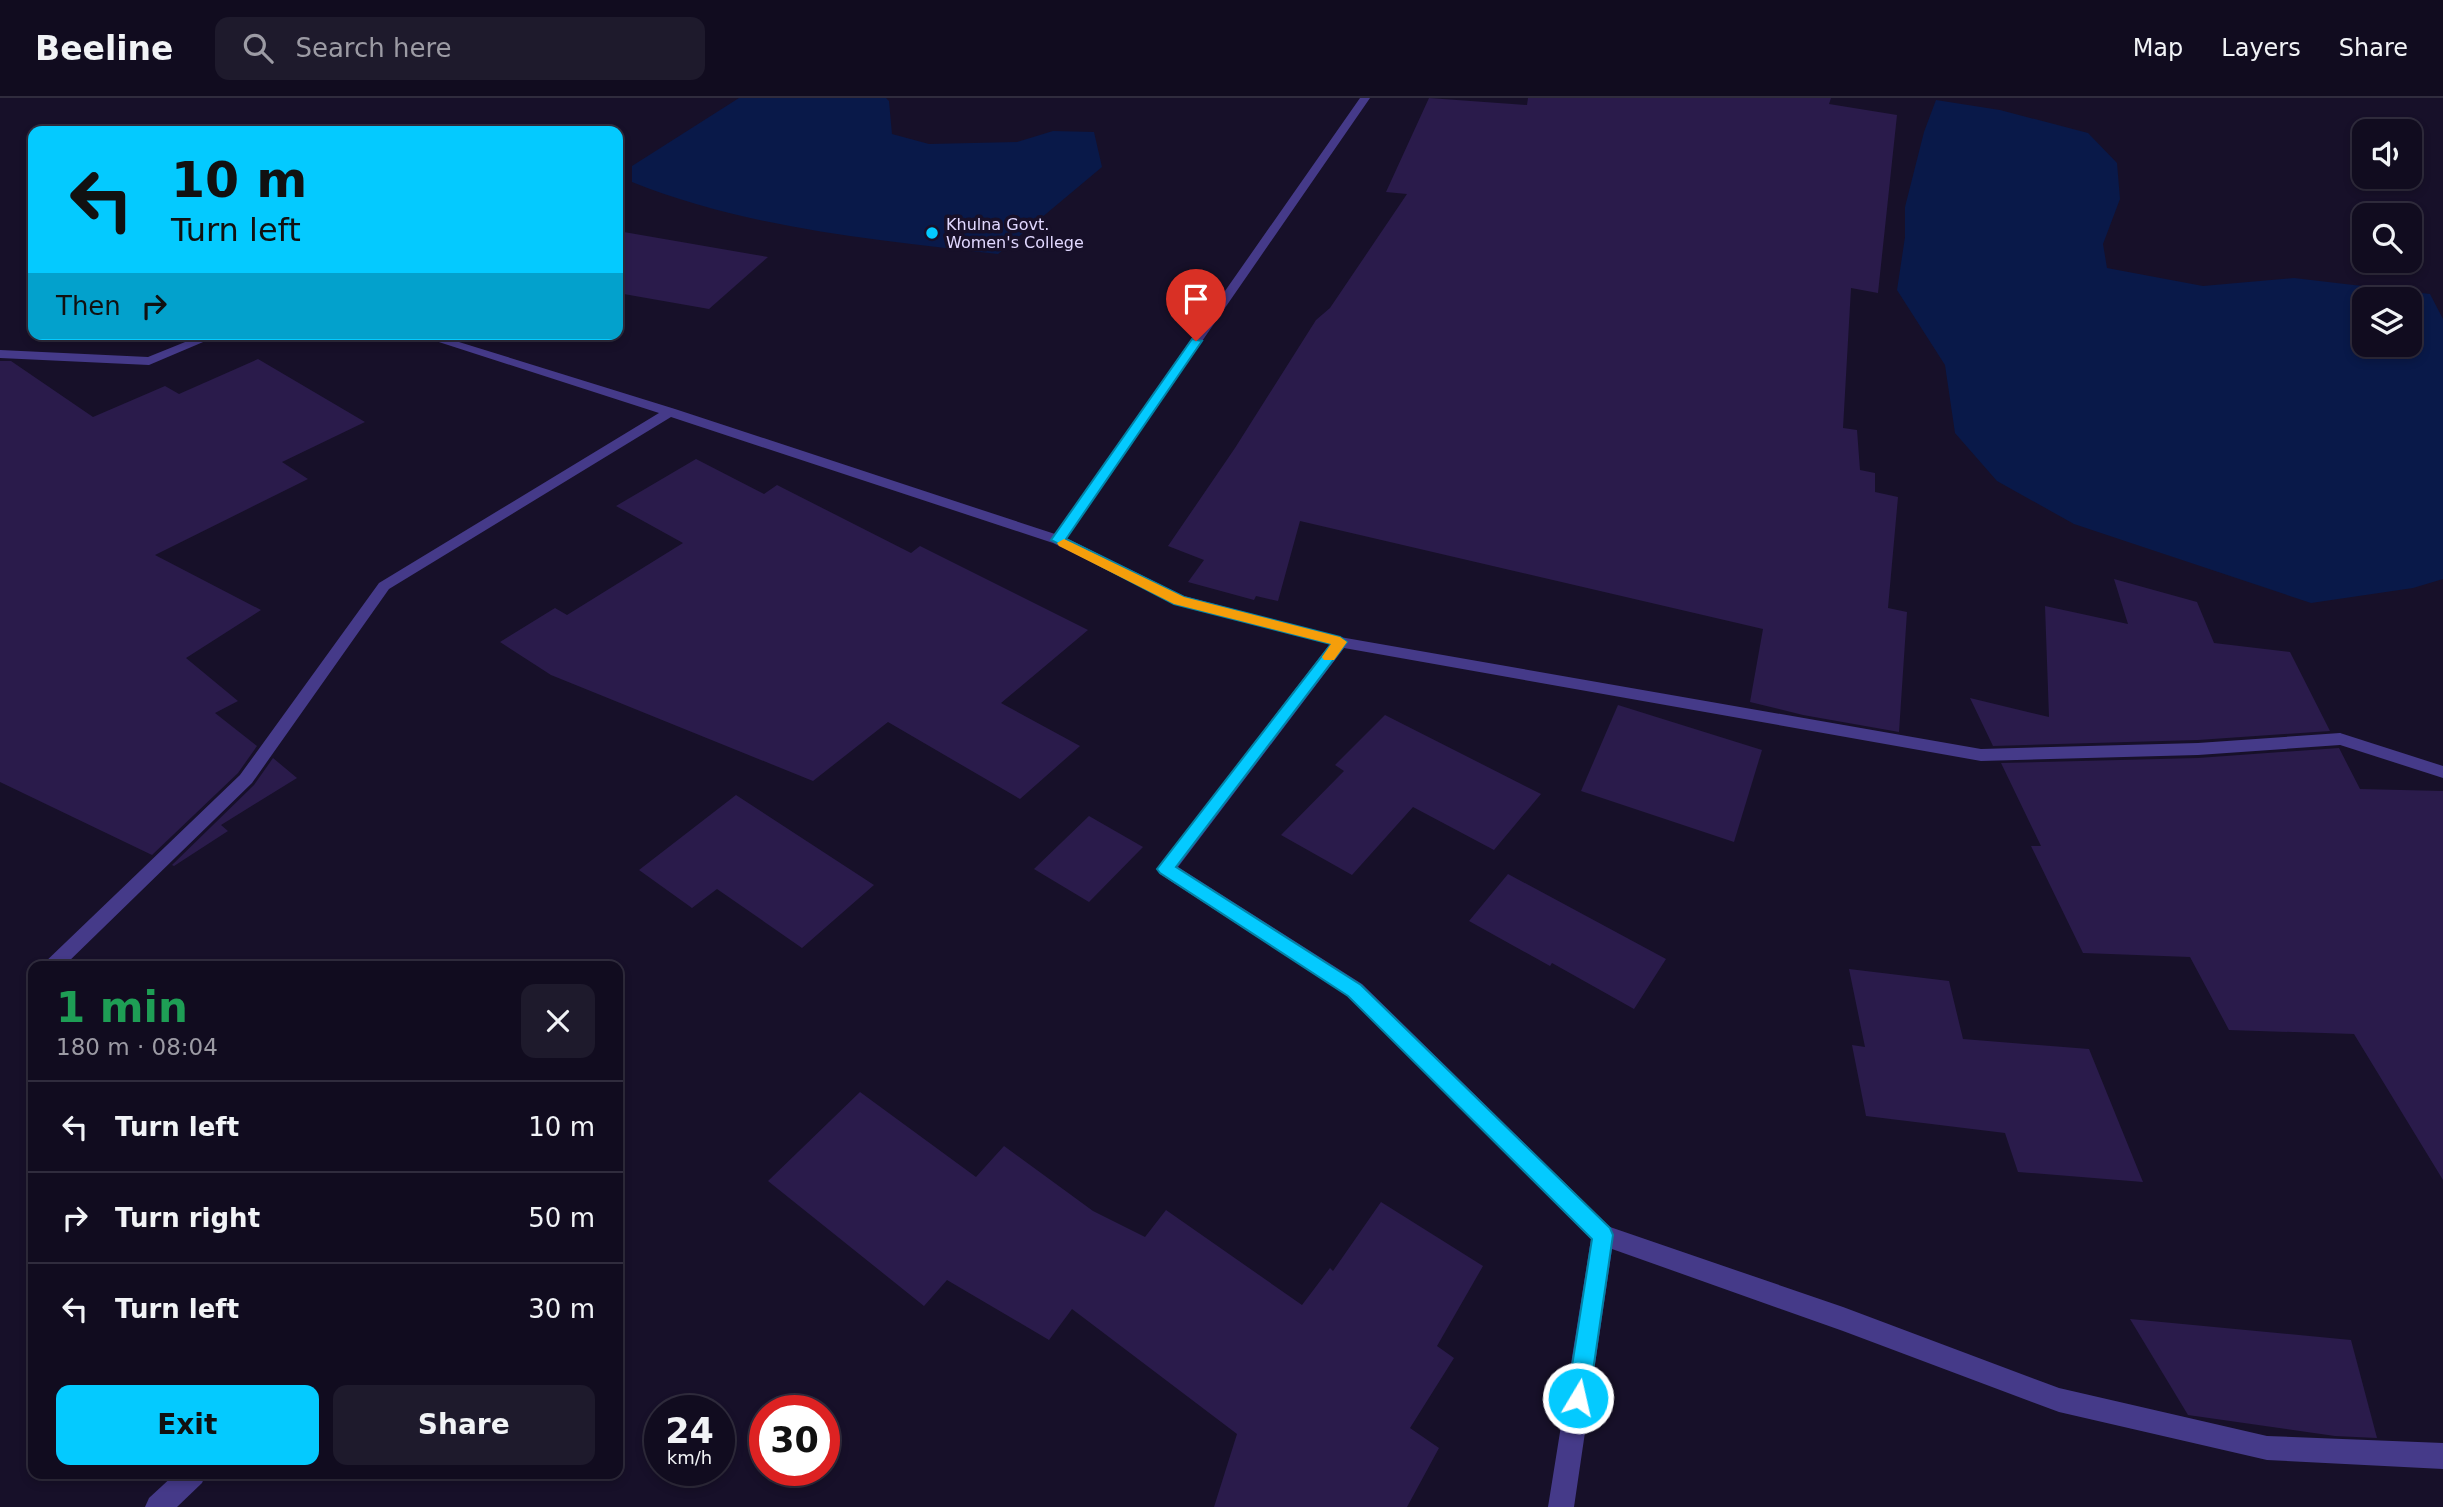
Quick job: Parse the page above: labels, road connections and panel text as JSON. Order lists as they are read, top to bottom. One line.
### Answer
{"places":["Khulna Govt. Women's College"],"page":{"header":"Beeline","search":"Search here","nav":["Map","Layers","Share"],"turn":["10 m","Turn left"],"then":"Then","heading":["1 min","180 m · 08:04"],"list":[{"name":"Turn left","value":"10 m"},{"name":"Turn right","value":"50 m"},{"name":"Turn left","value":"30 m"}],"buttons":["Exit","Share"],"speed":"24 km/h","limit":"30"}}
